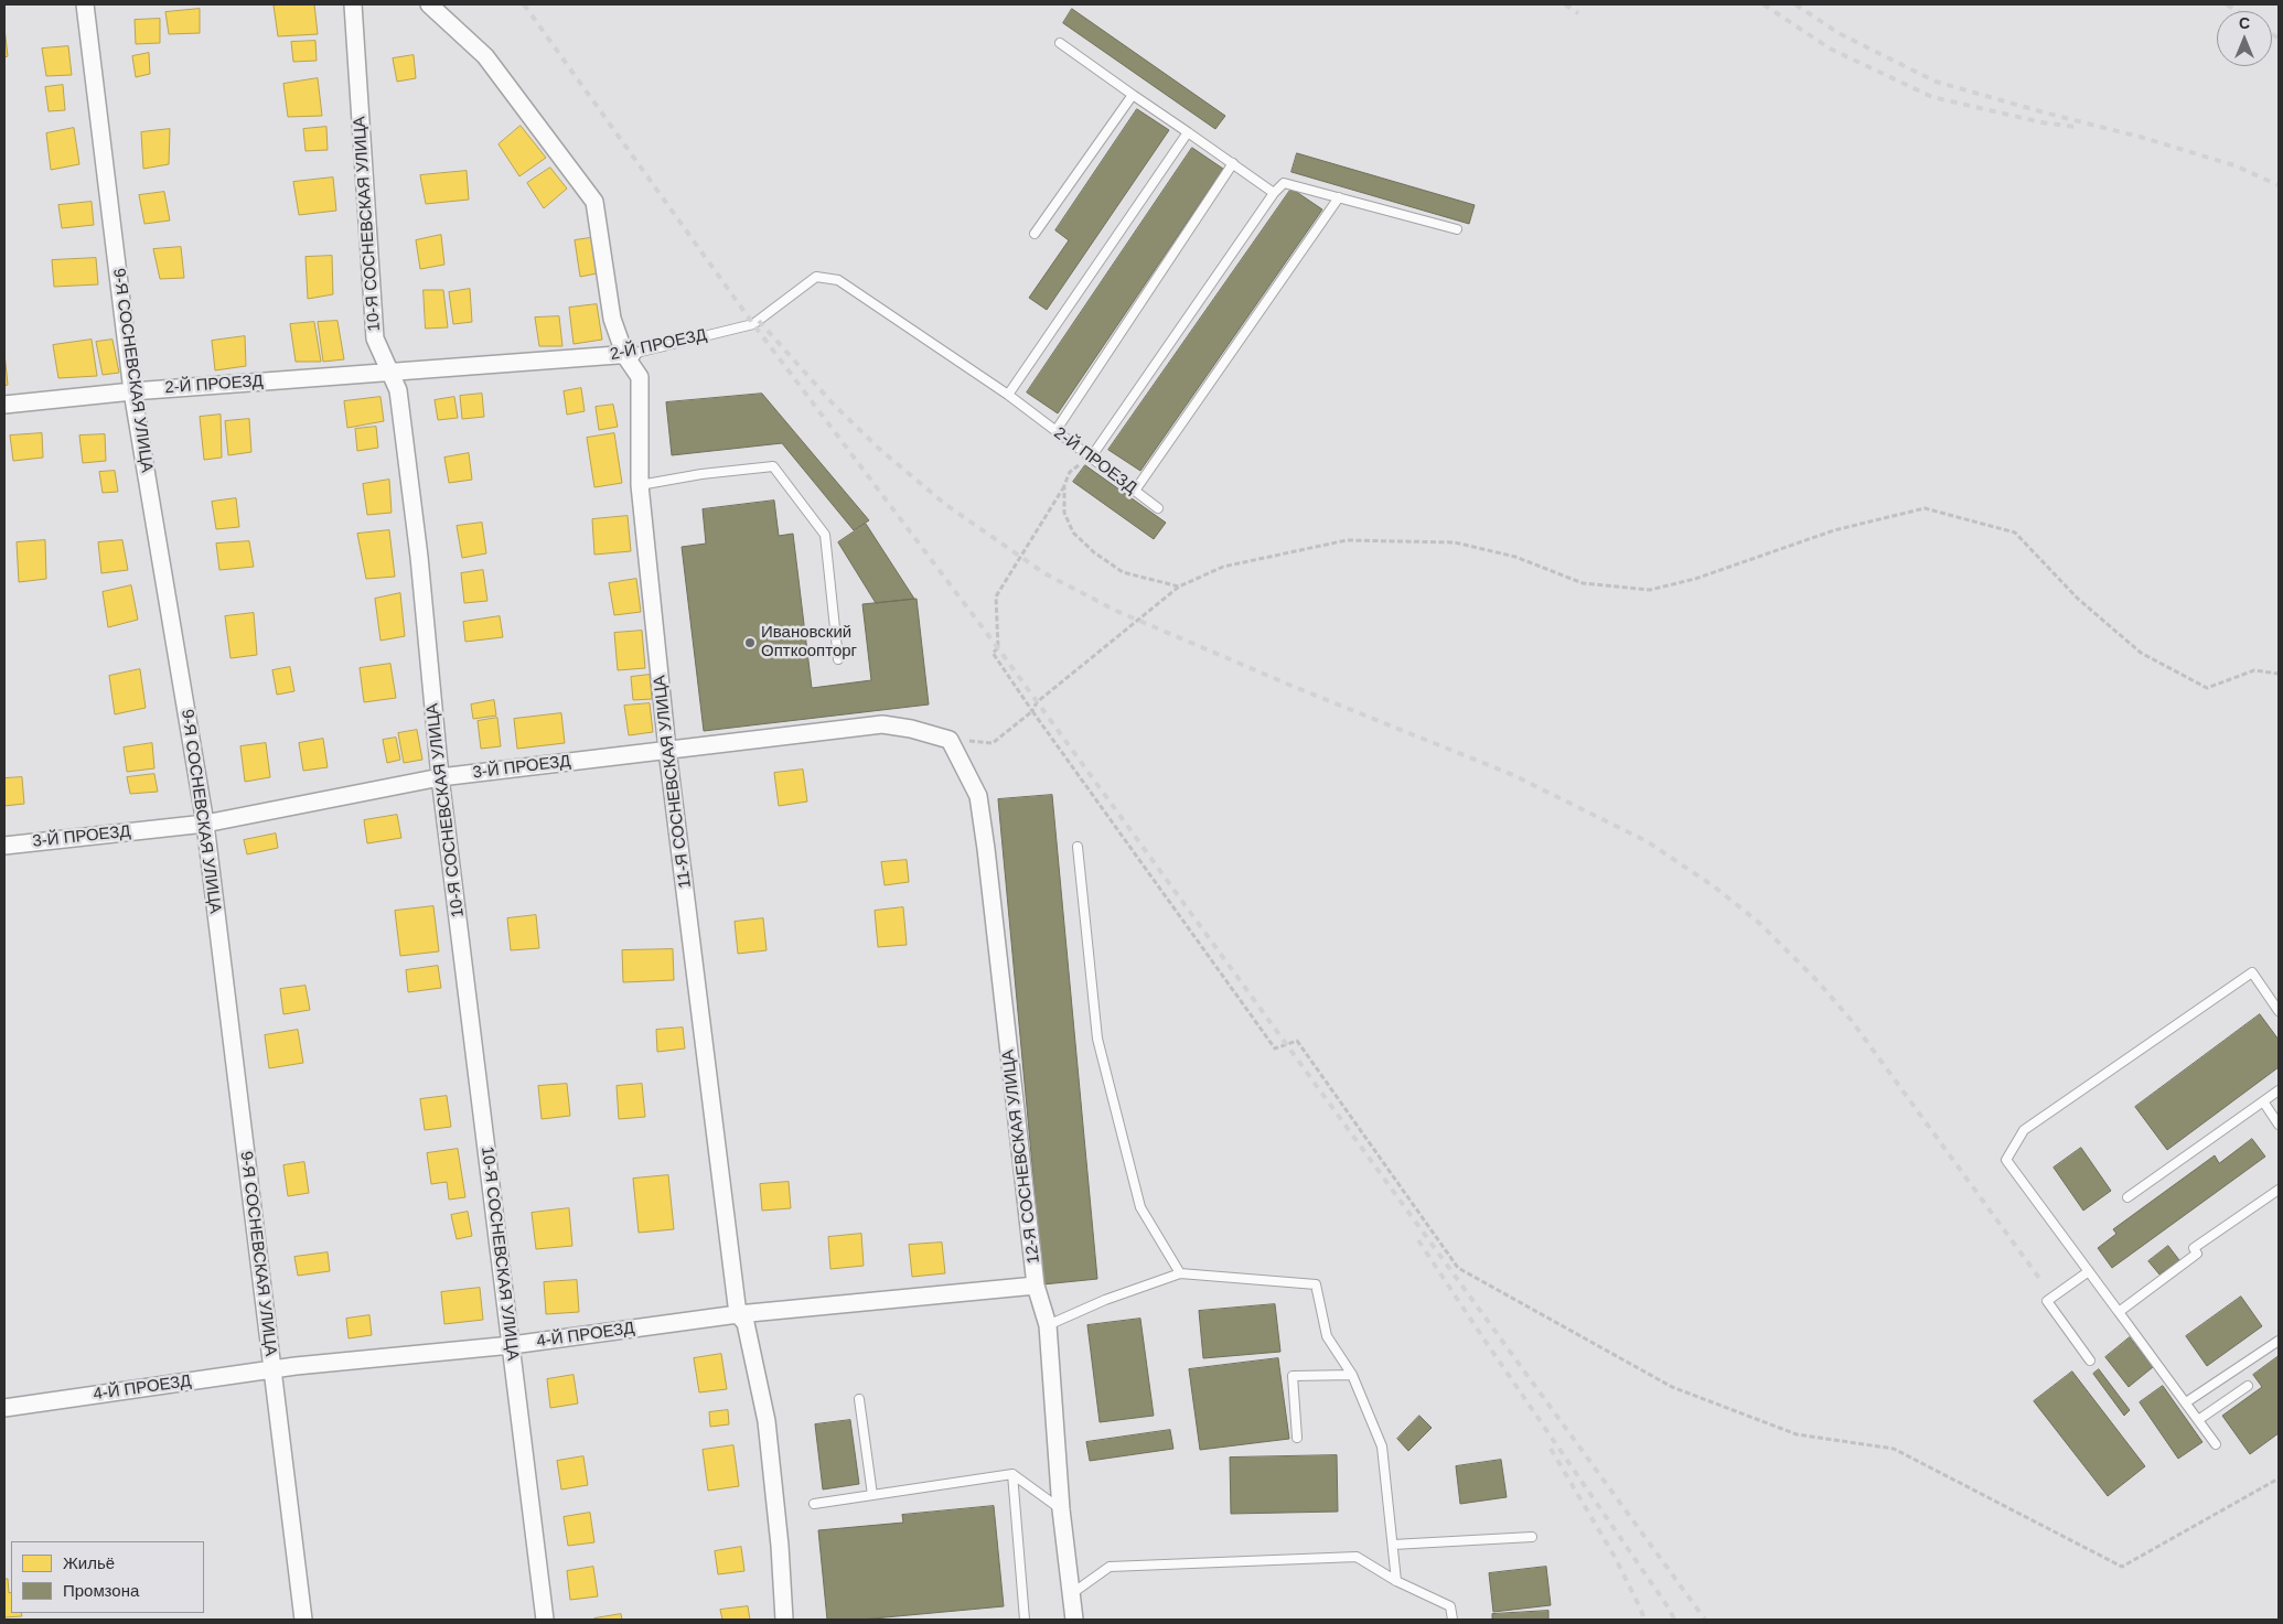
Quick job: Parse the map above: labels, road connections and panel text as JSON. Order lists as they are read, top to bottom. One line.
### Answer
{"streets":{"street":["10-Я СОСНЕВСКАЯ УЛИЦА","2-Й ПРОЕЗД","9-Я СОСНЕВСКАЯ УЛИЦА","3-Й ПРОЕЗД","11-Я СОСНЕВСКАЯ УЛИЦА","12-Я СОСНЕВСКАЯ УЛИЦА","4-Й ПРОЕЗД"]},"crossings":[["10-Я СОСНЕВСКАЯ УЛИЦА","2-Й ПРОЕЗД"],["10-Я СОСНЕВСКАЯ УЛИЦА","3-Й ПРОЕЗД"],["10-Я СОСНЕВСКАЯ УЛИЦА","4-Й ПРОЕЗД"],["2-Й ПРОЕЗД","9-Я СОСНЕВСКАЯ УЛИЦА"],["2-Й ПРОЕЗД","11-Я СОСНЕВСКАЯ УЛИЦА"],["9-Я СОСНЕВСКАЯ УЛИЦА","3-Й ПРОЕЗД"],["9-Я СОСНЕВСКАЯ УЛИЦА","4-Й ПРОЕЗД"],["3-Й ПРОЕЗД","11-Я СОСНЕВСКАЯ УЛИЦА"],["3-Й ПРОЕЗД","12-Я СОСНЕВСКАЯ УЛИЦА"],["11-Я СОСНЕВСКАЯ УЛИЦА","4-Й ПРОЕЗД"],["12-Я СОСНЕВСКАЯ УЛИЦА","4-Й ПРОЕЗД"]],"places":["Ивановский Опткоопторг"],"legend":["Жильё","Промзона"],"north":"top"}
